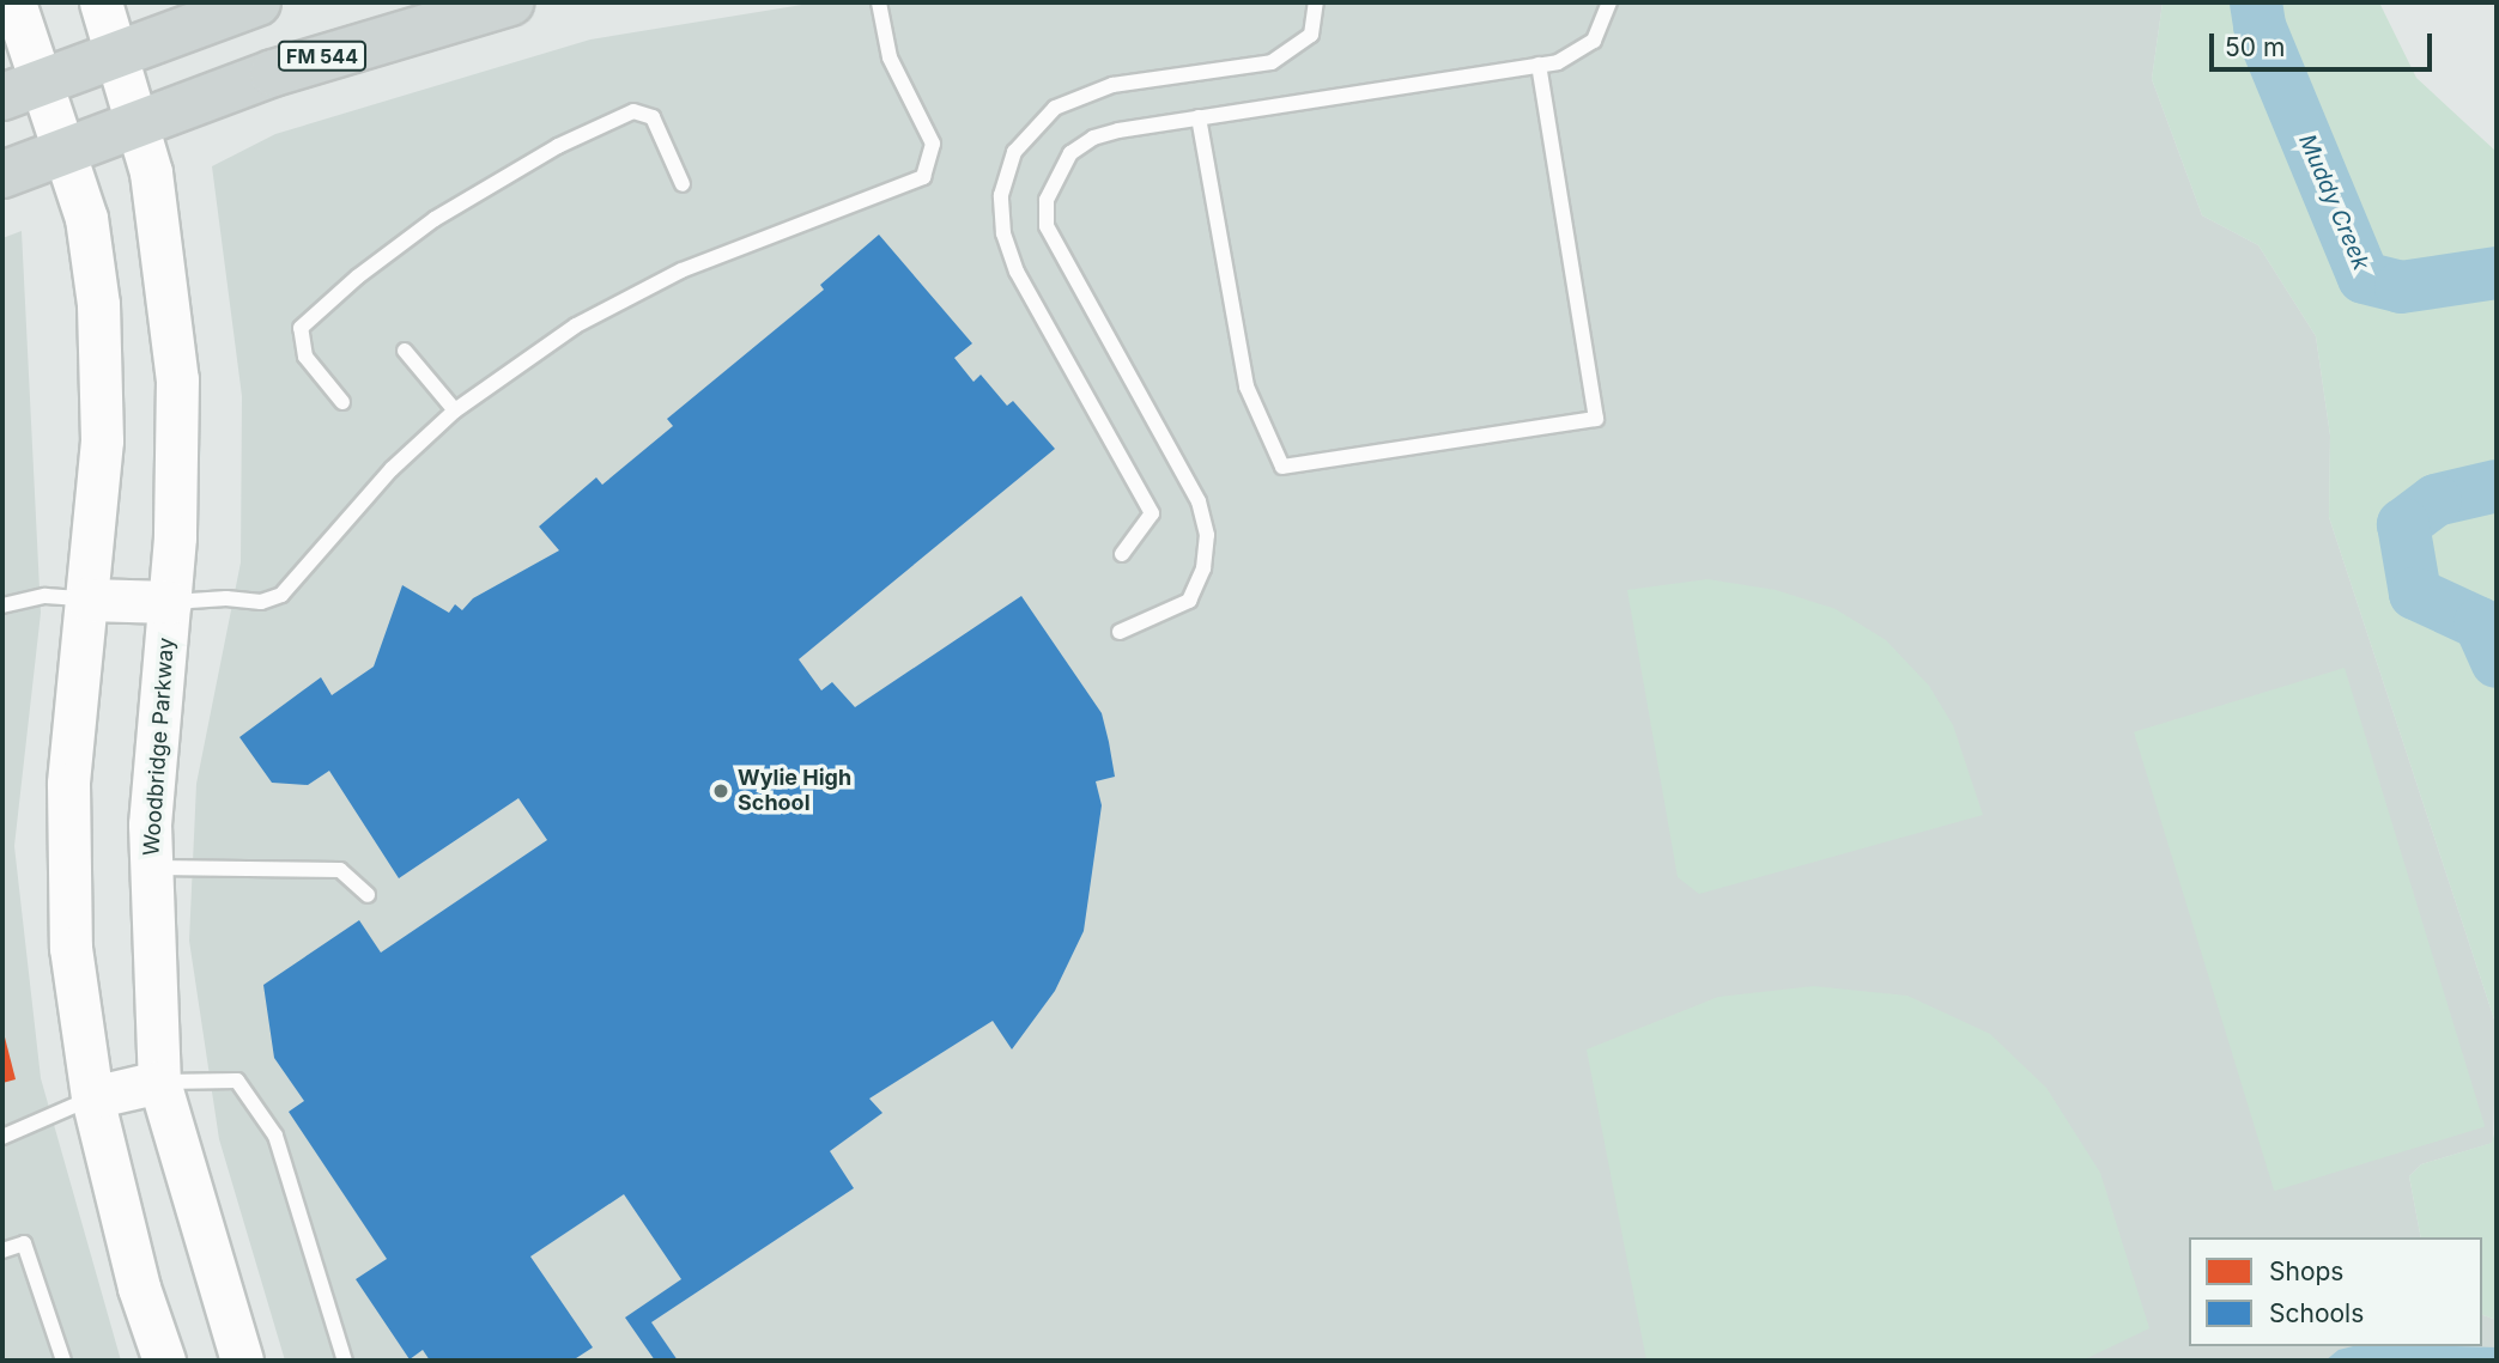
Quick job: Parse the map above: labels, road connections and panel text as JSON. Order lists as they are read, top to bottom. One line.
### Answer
{"streets":{"main road":["FM 544","Woodbridge Parkway"]},"crossings":[["FM 544","Woodbridge Parkway"]],"water":["Muddy Creek"],"places":["Wylie High School"],"legend":["Shops","Schools"],"scale_bar":"50 m"}
